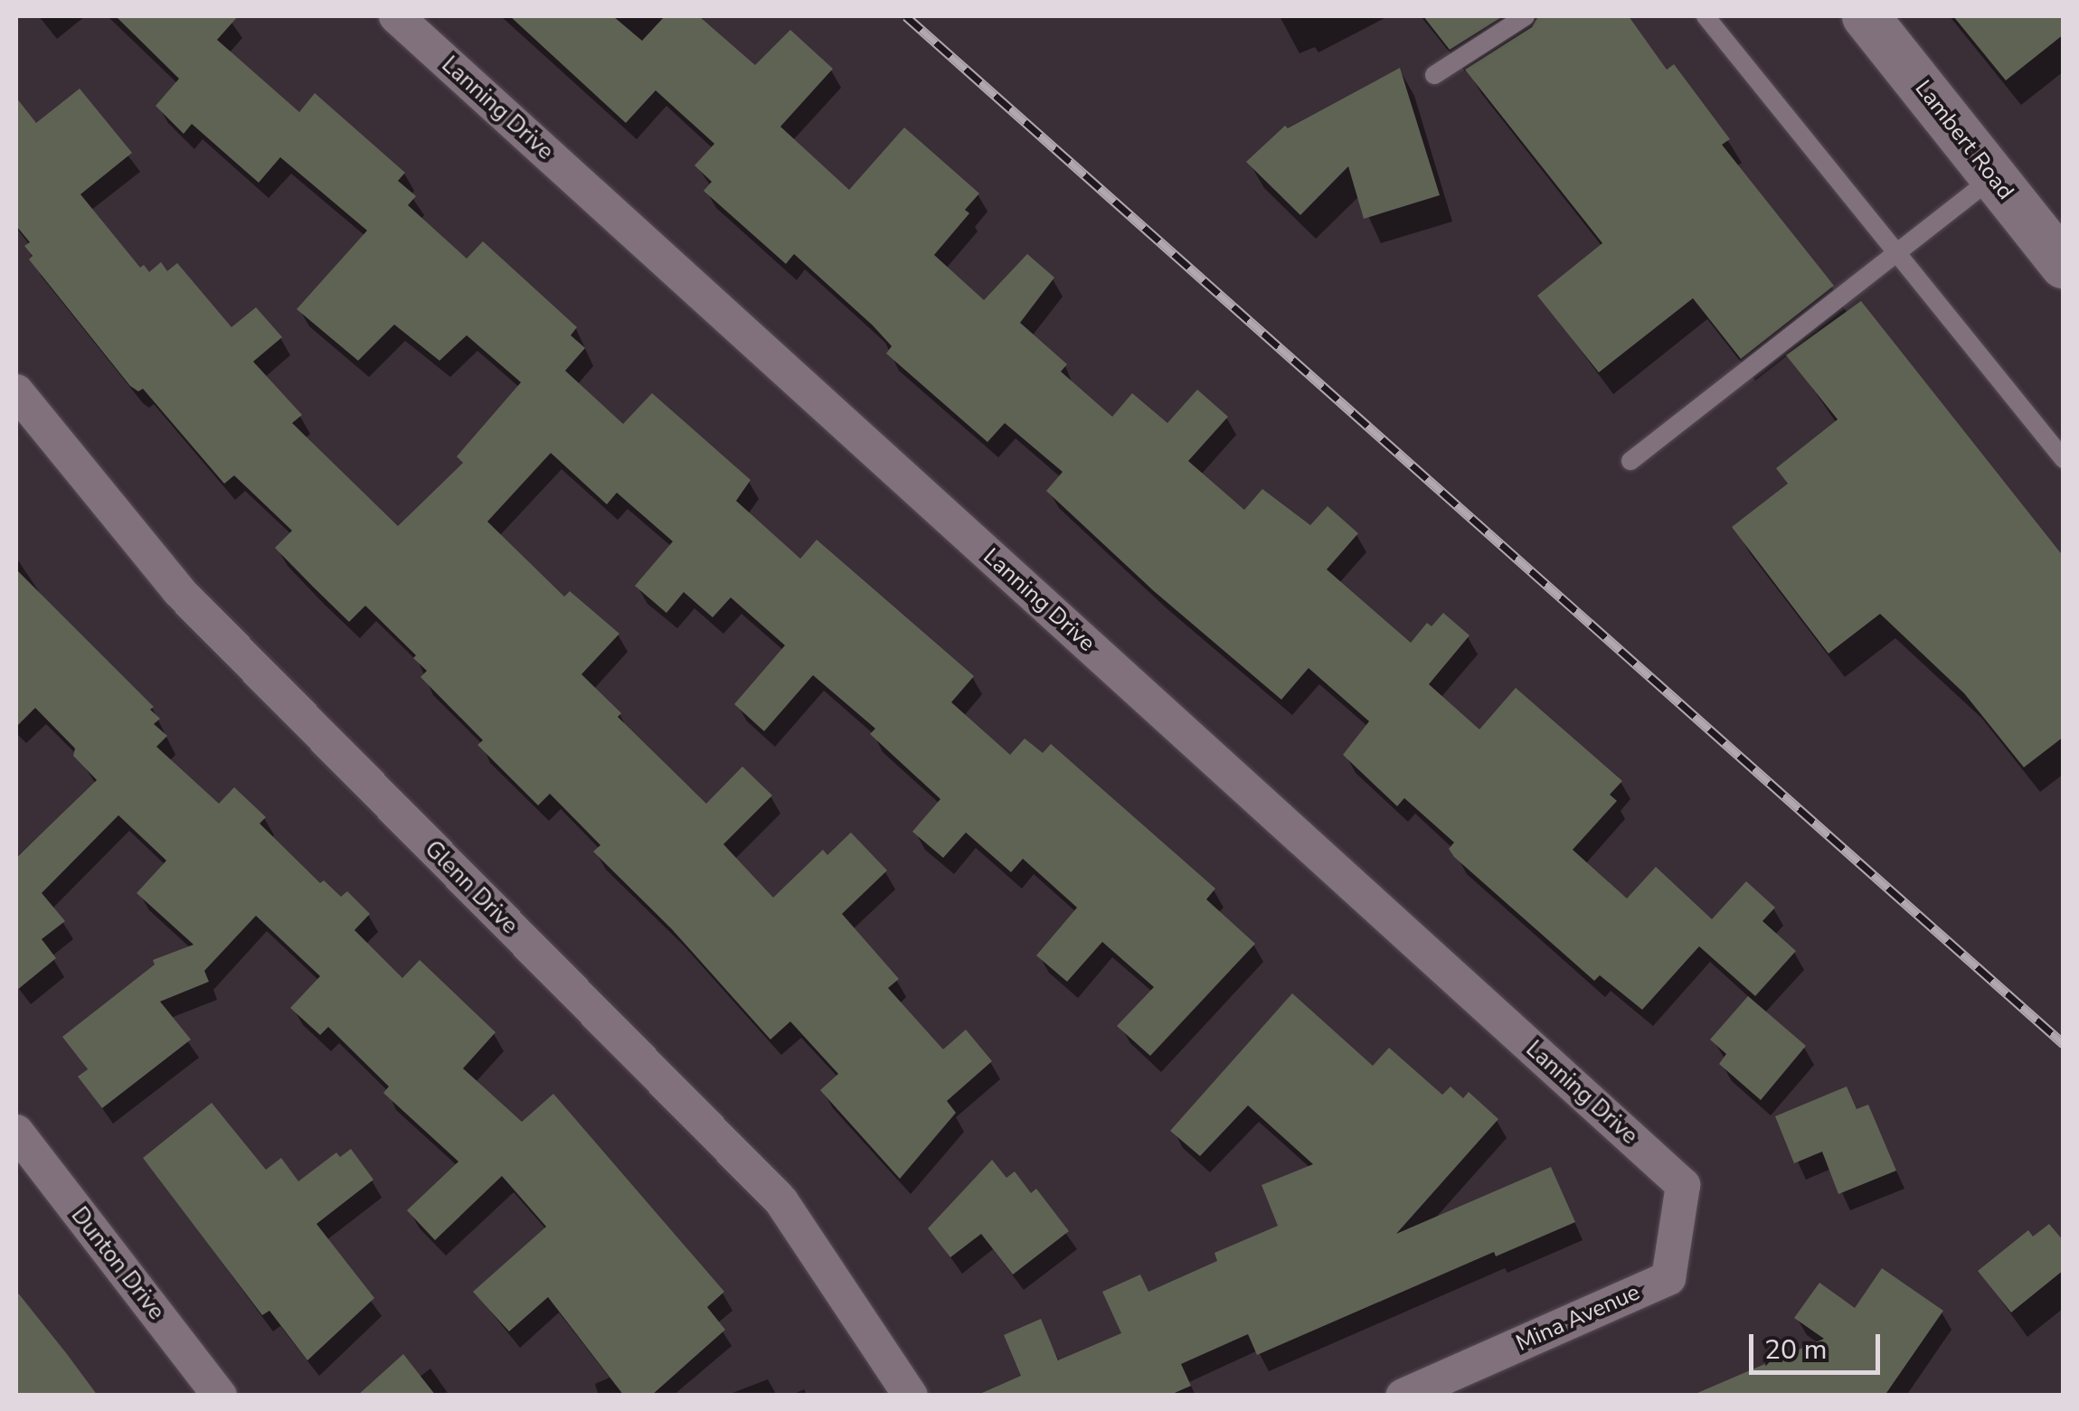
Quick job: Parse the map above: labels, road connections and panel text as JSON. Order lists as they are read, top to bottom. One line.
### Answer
{"streets":{"main road":["Lambert Road"],"street":["Lanning Drive","Glenn Drive","Dunton Drive","Mina Avenue"]},"crossings":[["Lanning Drive","Mina Avenue"]],"scale_bar":"20 m"}
